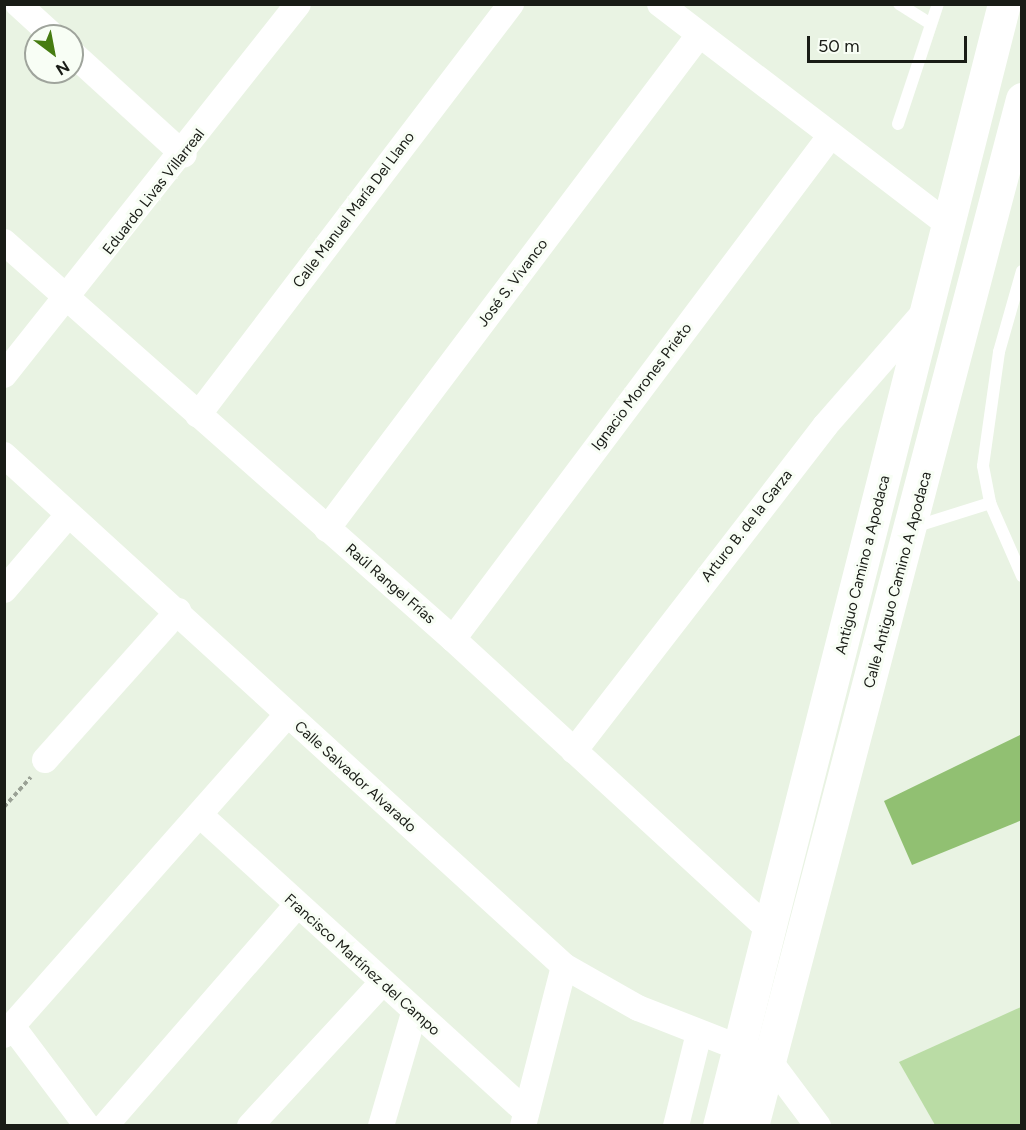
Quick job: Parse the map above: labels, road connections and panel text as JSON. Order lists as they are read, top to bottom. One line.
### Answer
{"streets":{"street":["Eduardo Livas Villarreal","Calle Manuel María Del Llano","José S. Vivanco","Ignacio Morones Prieto","Arturo B. de la Garza","Antiguo Camino a Apodaca","Calle Antiguo Camino A Apodaca","Raúl Rangel Frías","Calle Salvador Alvarado","Francisco Martínez del Campo"]},"crossings":[["Eduardo Livas Villarreal","Raúl Rangel Frías"],["Calle Manuel María Del Llano","Raúl Rangel Frías"],["José S. Vivanco","Raúl Rangel Frías"],["Ignacio Morones Prieto","Raúl Rangel Frías"],["Arturo B. de la Garza","Antiguo Camino a Apodaca"],["Arturo B. de la Garza","Raúl Rangel Frías"],["Antiguo Camino a Apodaca","Raúl Rangel Frías"],["Antiguo Camino a Apodaca","Calle Salvador Alvarado"],["Calle Antiguo Camino A Apodaca","Calle Salvador Alvarado"]],"scale_bar":"50 m","north":"bottom right"}
